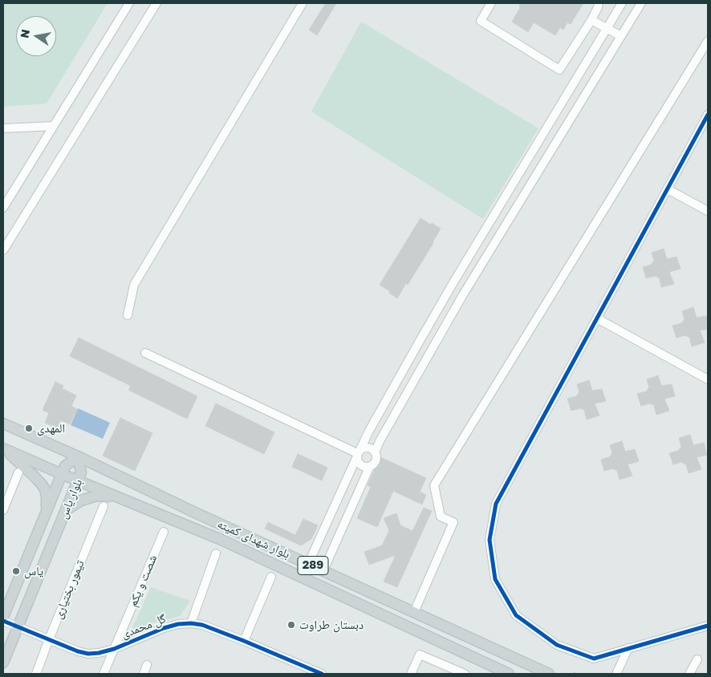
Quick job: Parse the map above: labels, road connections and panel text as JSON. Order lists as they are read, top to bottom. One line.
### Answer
{"streets":{"main road":["بلوار یاس","بلوار شهدای کمیته","289"],"street":["شصت و یکم","تیمور بختیاری","گل محمدی"]},"crossings":[["بلوار یاس","بلوار شهدای کمیته"],["بلوار یاس","گل محمدی"],["شصت و یکم","گل محمدی"],["تیمور بختیاری","گل محمدی"]],"places":["المهدی","یاس","دبستان طراوت"],"north":"left"}
